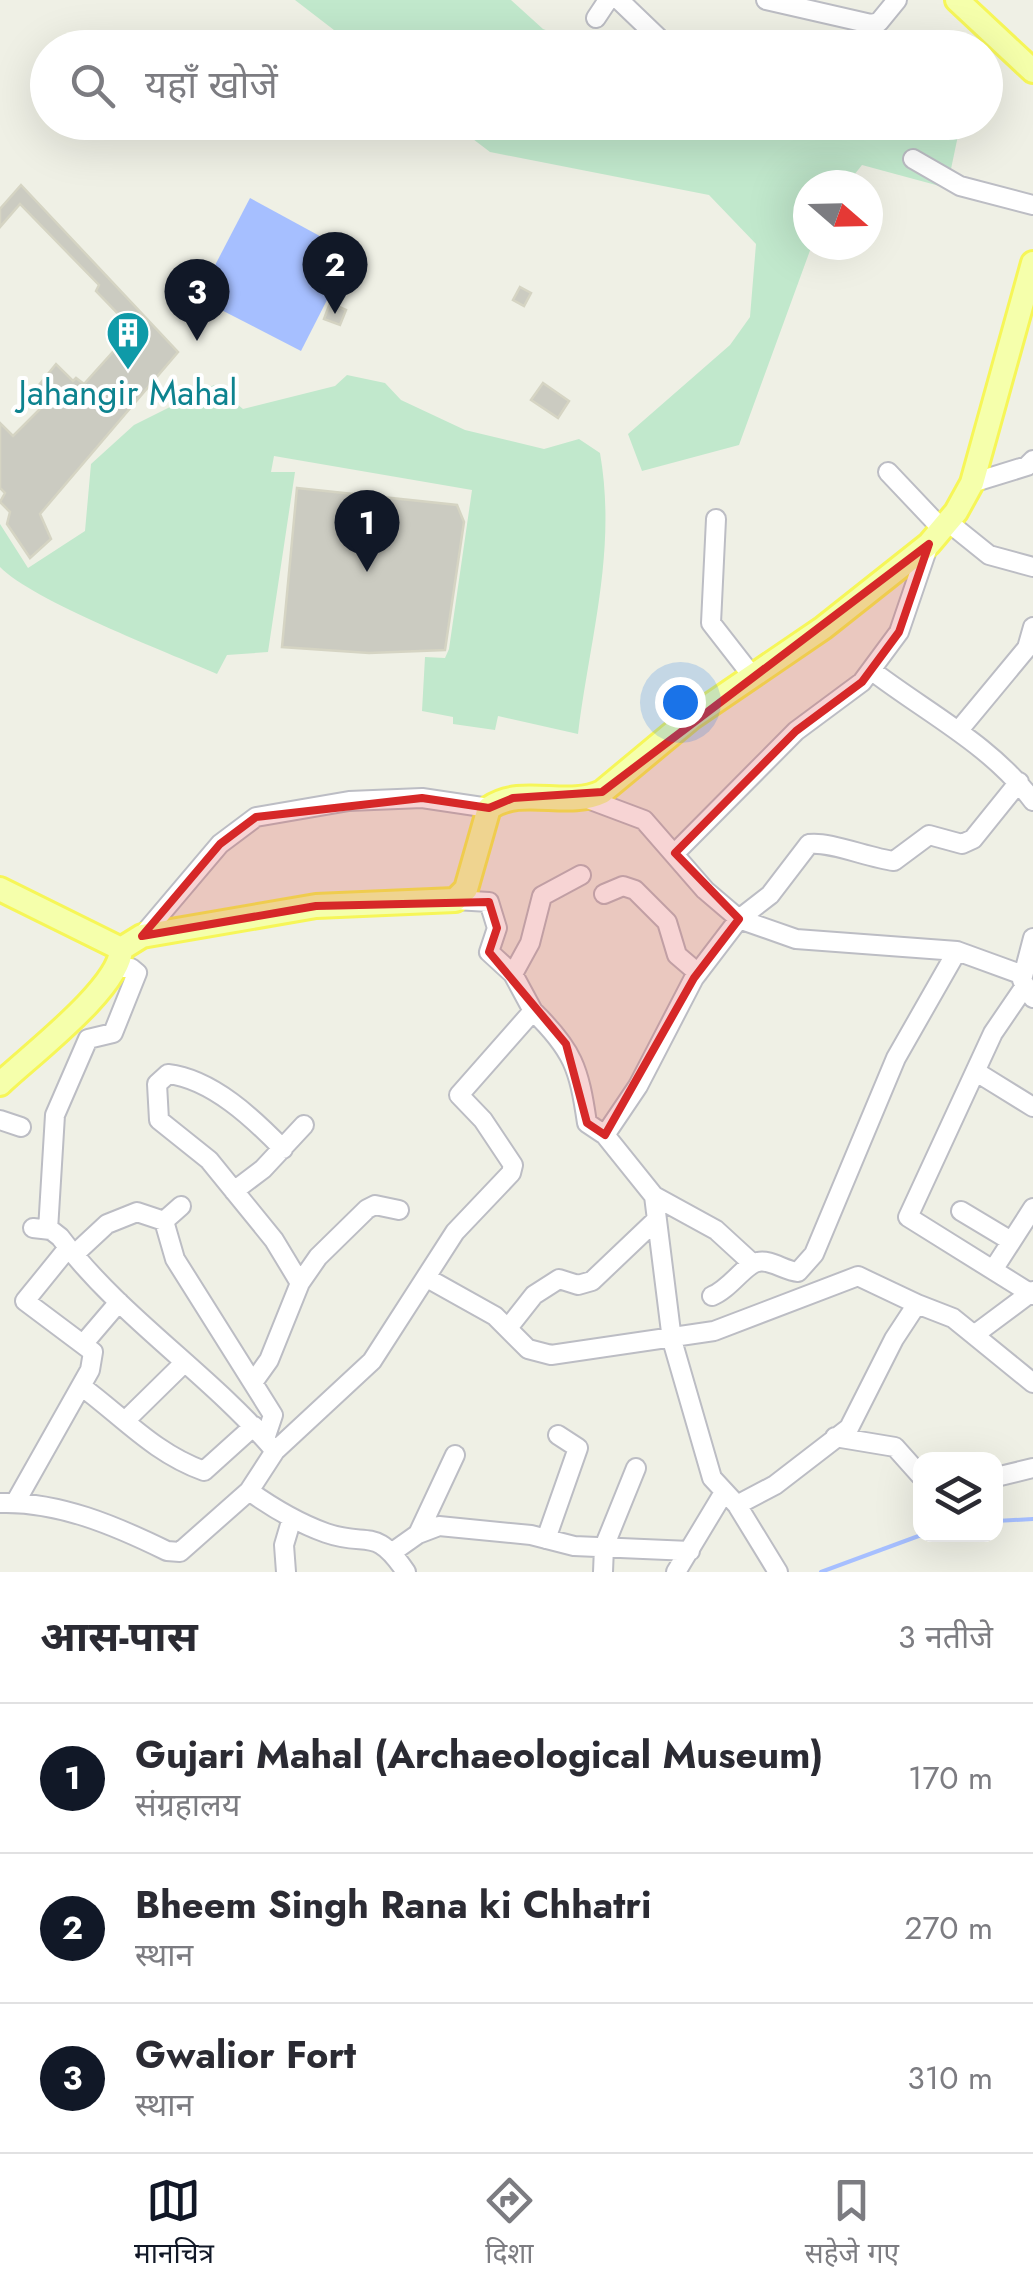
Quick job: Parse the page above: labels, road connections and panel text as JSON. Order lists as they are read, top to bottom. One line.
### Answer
{"places":{"building":["Jahangir Mahal"]},"north":"right","page":{"search":"यहाँ खोजें","pins":["2","3","1"],"heading":["आस-पास","3 नतीजे"],"list":[{"mark":"1","name":"Gujari Mahal (Archaeological Museum)","note":"संग्रहालय","value":"170 m"},{"mark":"2","name":"Bheem Singh Rana ki Chhatri","note":"स्थान","value":"270 m"},{"mark":"3","name":"Gwalior Fort","note":"स्थान","value":"310 m"}],"nav":["मानचित्र","दिशा","सहेजे गए"]}}
